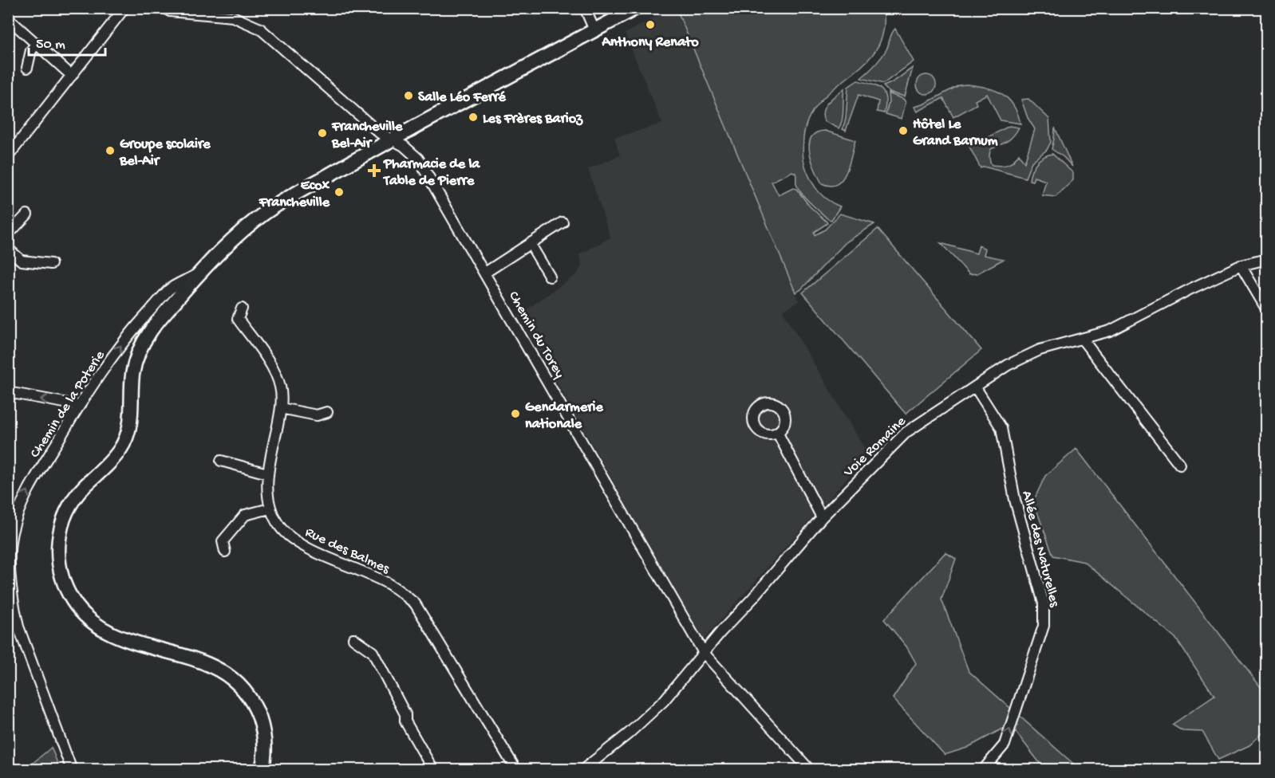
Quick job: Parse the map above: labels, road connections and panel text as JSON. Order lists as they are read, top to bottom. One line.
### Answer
{"streets":{"street":["Chemin du Torey","Chemin de la Poterie","Voie Romaine","Allée des Naturelles","Rue des Balmes"]},"crossings":[["Chemin du Torey","Voie Romaine"],["Voie Romaine","Allée des Naturelles"]],"one_way":["Chemin de la Poterie","Allée des Naturelles"],"places":{"other":["Anthony Renato","Salle Léo Ferré","Les Frères Barioz","Hôtel Le Grand Barnum","Francheville Bel-Air","Groupe scolaire Bel-Air","Ecox Francheville","Gendarmerie nationale"],"health":["Pharmacie de la Table de Pierre"]},"scale_bar":"50 m"}
